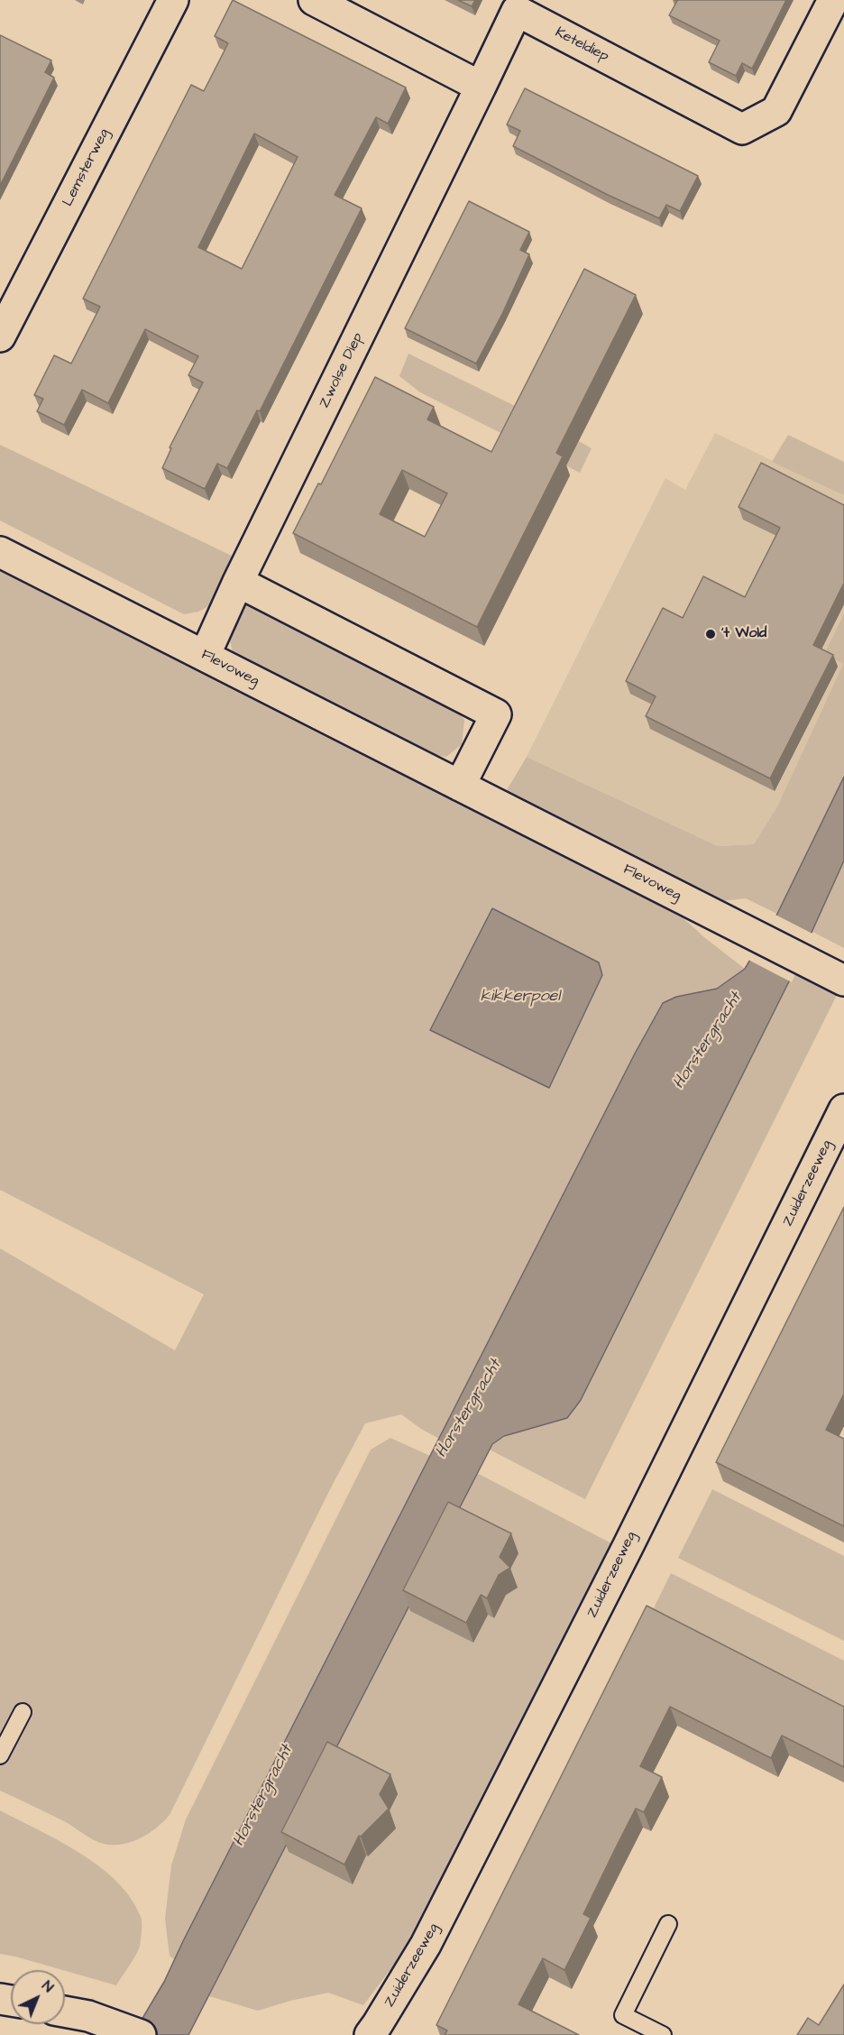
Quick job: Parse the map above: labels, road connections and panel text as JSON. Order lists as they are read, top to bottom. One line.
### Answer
{"streets":{"street":["Keteldiep","Lemsterweg","Zwolse Diep","Flevoweg","Zuiderzeeweg"]},"crossings":[["Keteldiep","Zwolse Diep"],["Zwolse Diep","Flevoweg"]],"water":["kikkerpoel","Horstergracht"],"places":["'t Wold"],"north":"top right"}
